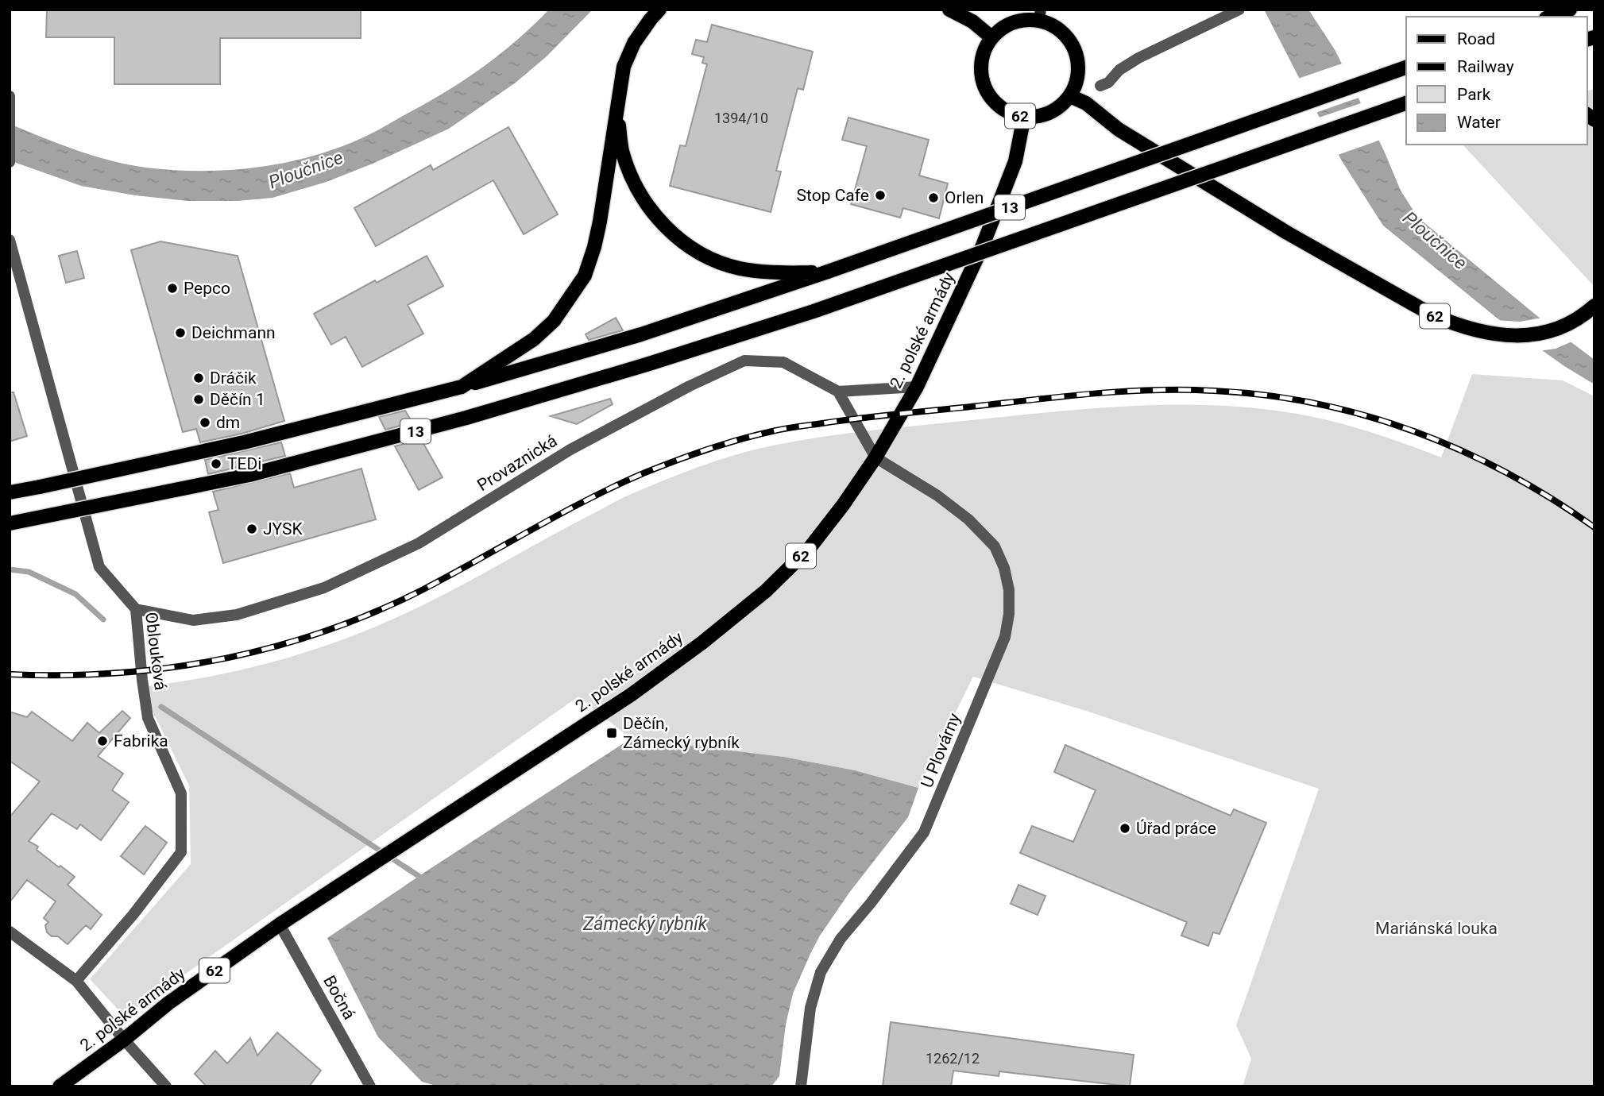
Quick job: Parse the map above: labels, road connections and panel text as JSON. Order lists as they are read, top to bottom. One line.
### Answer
{"streets":{"main road":["62","13","2. polské armády"],"street":["Provaznická","Oblouková","U Plovárny","Bočná"]},"crossings":[["62","2. polské armády"],["2. polské armády","U Plovárny"],["2. polské armády","Bočná"],["Provaznická","Oblouková"]],"water":["Ploučnice","Zámecký rybník"],"parks":["Mariánská louka"],"places":{"other":["Stop Cafe","Orlen","Pepco","Deichmann","Dráčik","Děčín 1","dm","TEDi","JYSK","Fabrika","Úřad práce"],"transit":["Děčín, Zámecký rybník"]},"house_numbers":["1394/10","1262/12"],"legend":["Road","Railway","Park","Water"]}
